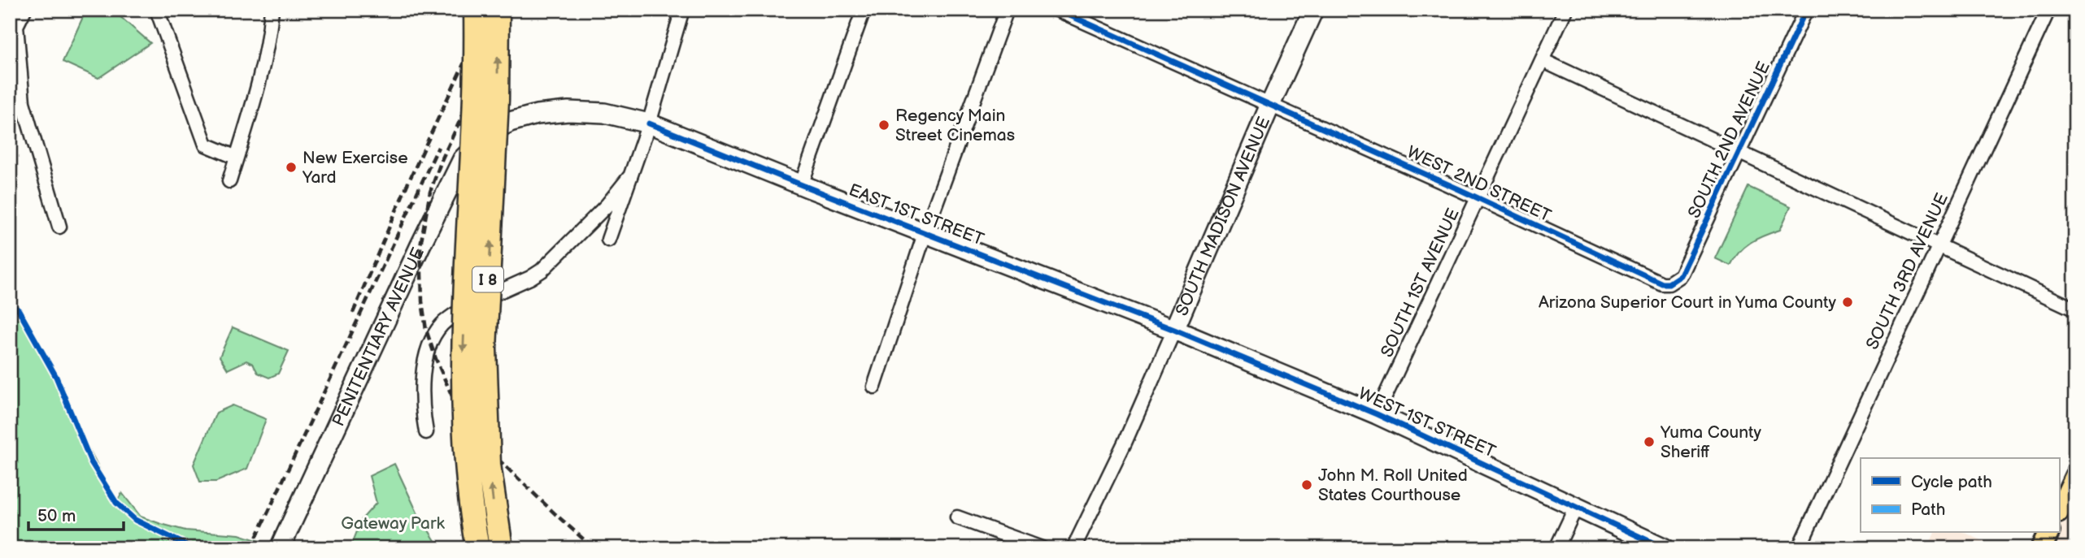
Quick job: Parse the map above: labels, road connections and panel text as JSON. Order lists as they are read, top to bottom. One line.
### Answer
{"streets":{"highway":["I 8"],"street":["SOUTH 2ND AVENUE","WEST 2ND STREET","EAST 1ST STREET","SOUTH MADISON AVENUE","SOUTH 3RD AVENUE","SOUTH 1ST AVENUE","PENITENTIARY AVENUE","WEST 1ST STREET"]},"crossings":[["SOUTH 2ND AVENUE","WEST 2ND STREET"],["WEST 2ND STREET","SOUTH MADISON AVENUE"],["WEST 2ND STREET","SOUTH 1ST AVENUE"],["EAST 1ST STREET","SOUTH MADISON AVENUE"],["EAST 1ST STREET","PENITENTIARY AVENUE"],["EAST 1ST STREET","WEST 1ST STREET"],["SOUTH MADISON AVENUE","WEST 1ST STREET"],["SOUTH 1ST AVENUE","WEST 1ST STREET"]],"parks":["Gateway Park"],"places":["Regency Main Street Cinemas","New Exercise Yard","Arizona Superior Court in Yuma County","Yuma County Sheriff","John M. Roll United States Courthouse"],"legend":["Cycle path","Path"],"scale_bar":"50 m"}
